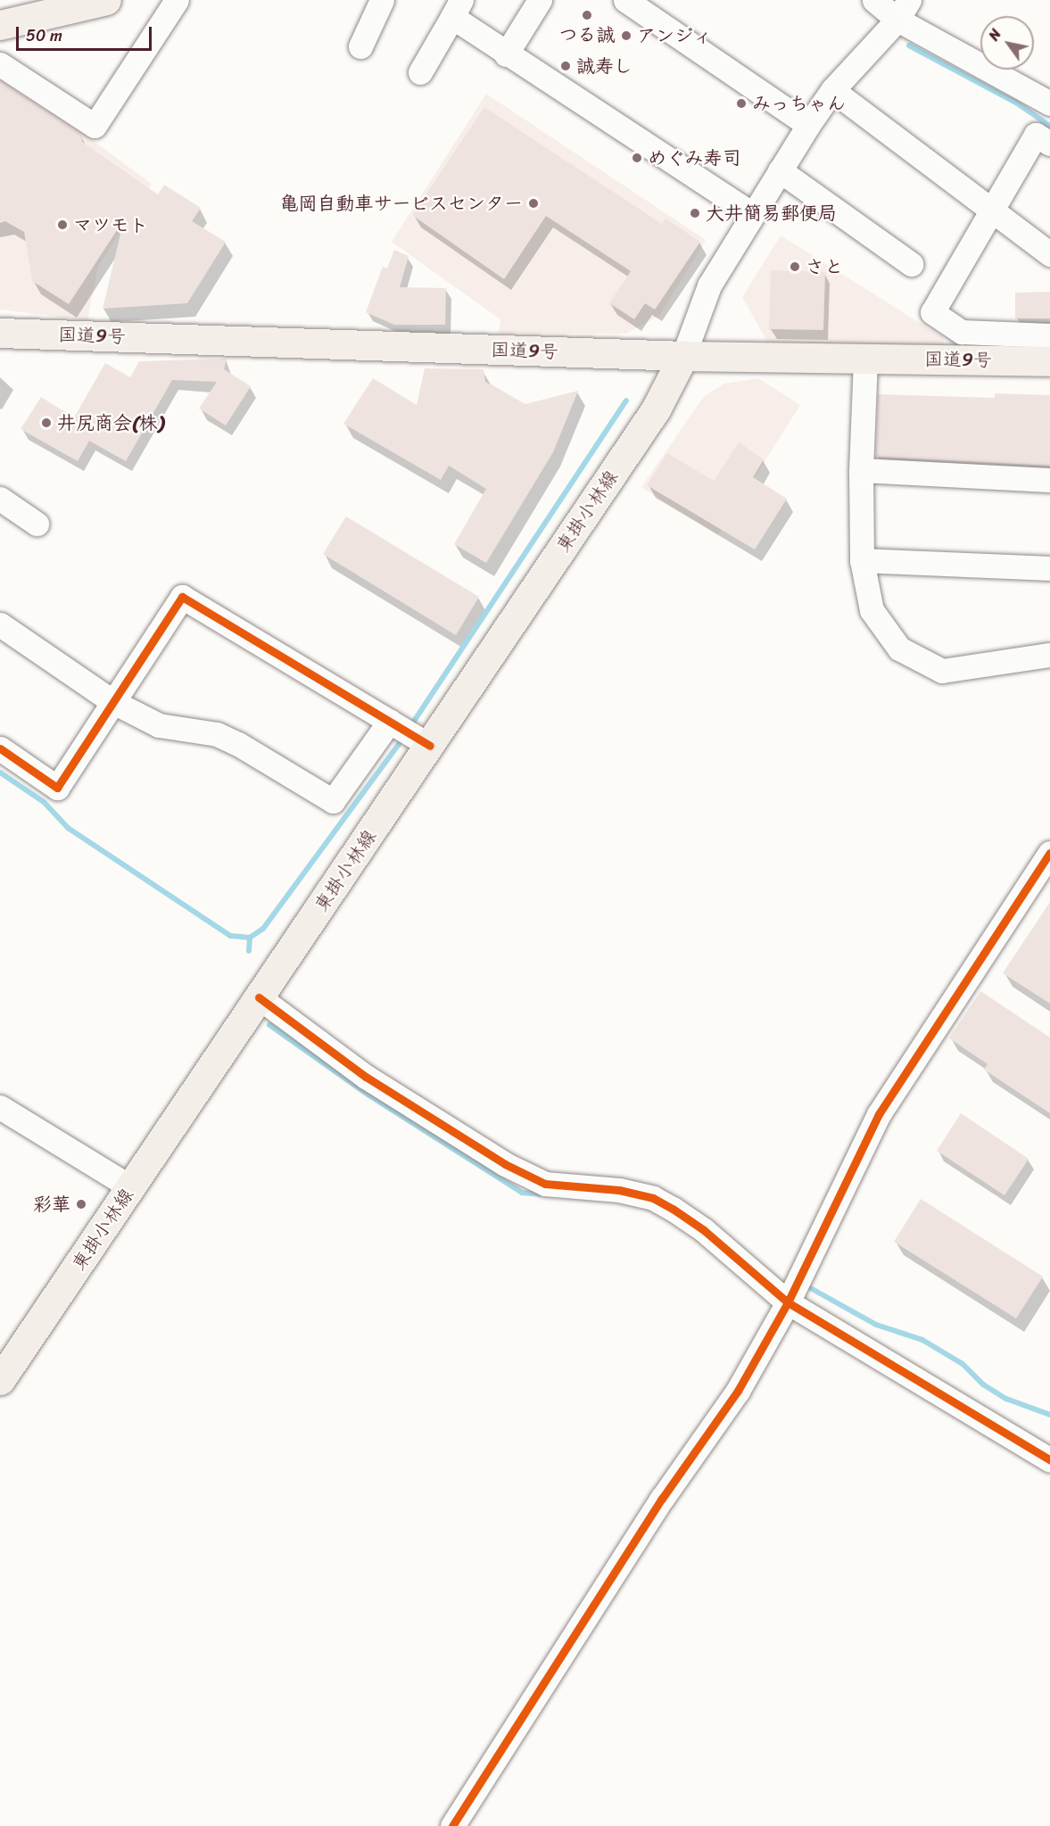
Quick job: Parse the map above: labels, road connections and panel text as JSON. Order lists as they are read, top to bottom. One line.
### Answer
{"streets":{"main road":["国道9号","東掛小林線"]},"crossings":[["国道9号","東掛小林線"]],"places":["つる誠","アンジィ","誠寿し","みっちゃん","めぐみ寿司","亀岡自動車サービスセンター","大井簡易郵便局","マツモト","さと","井尻商会(株)","彩華"],"scale_bar":"50 m","north":"top left"}
